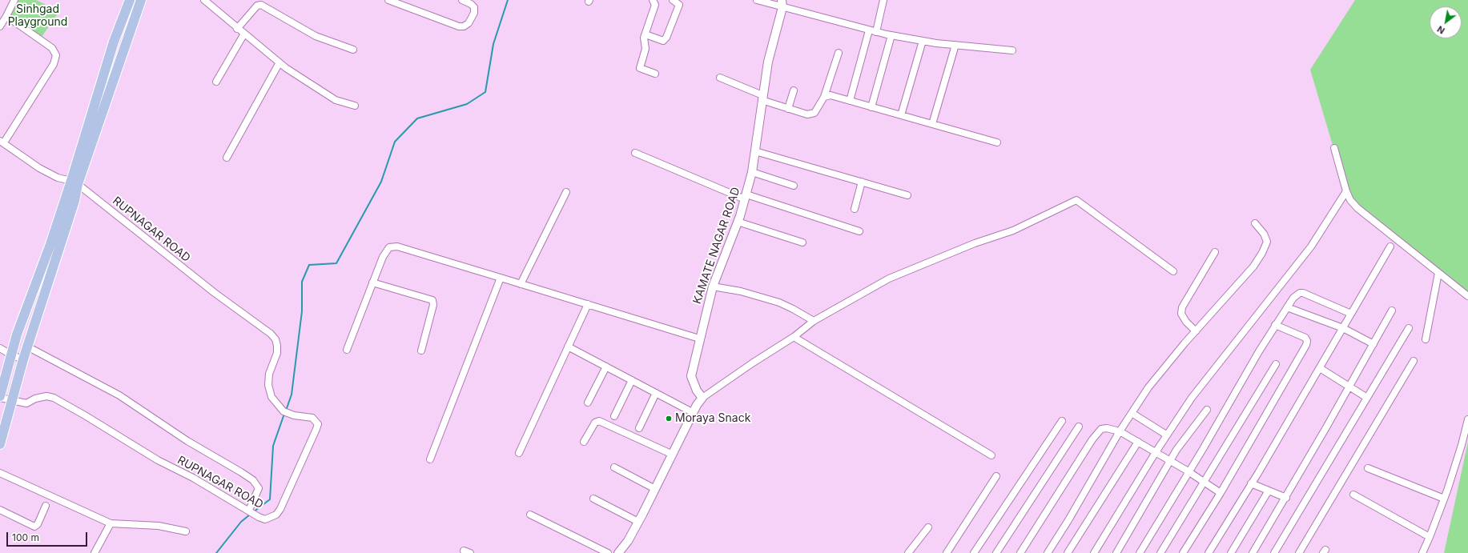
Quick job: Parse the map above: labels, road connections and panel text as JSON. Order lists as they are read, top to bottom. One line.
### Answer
{"streets":{"street":["RUPNAGAR ROAD","KAMATE NAGAR ROAD"]},"parks":["Sinhgad Playground"],"places":["Moraya Snack"],"scale_bar":"100 m","north":"bottom left"}
